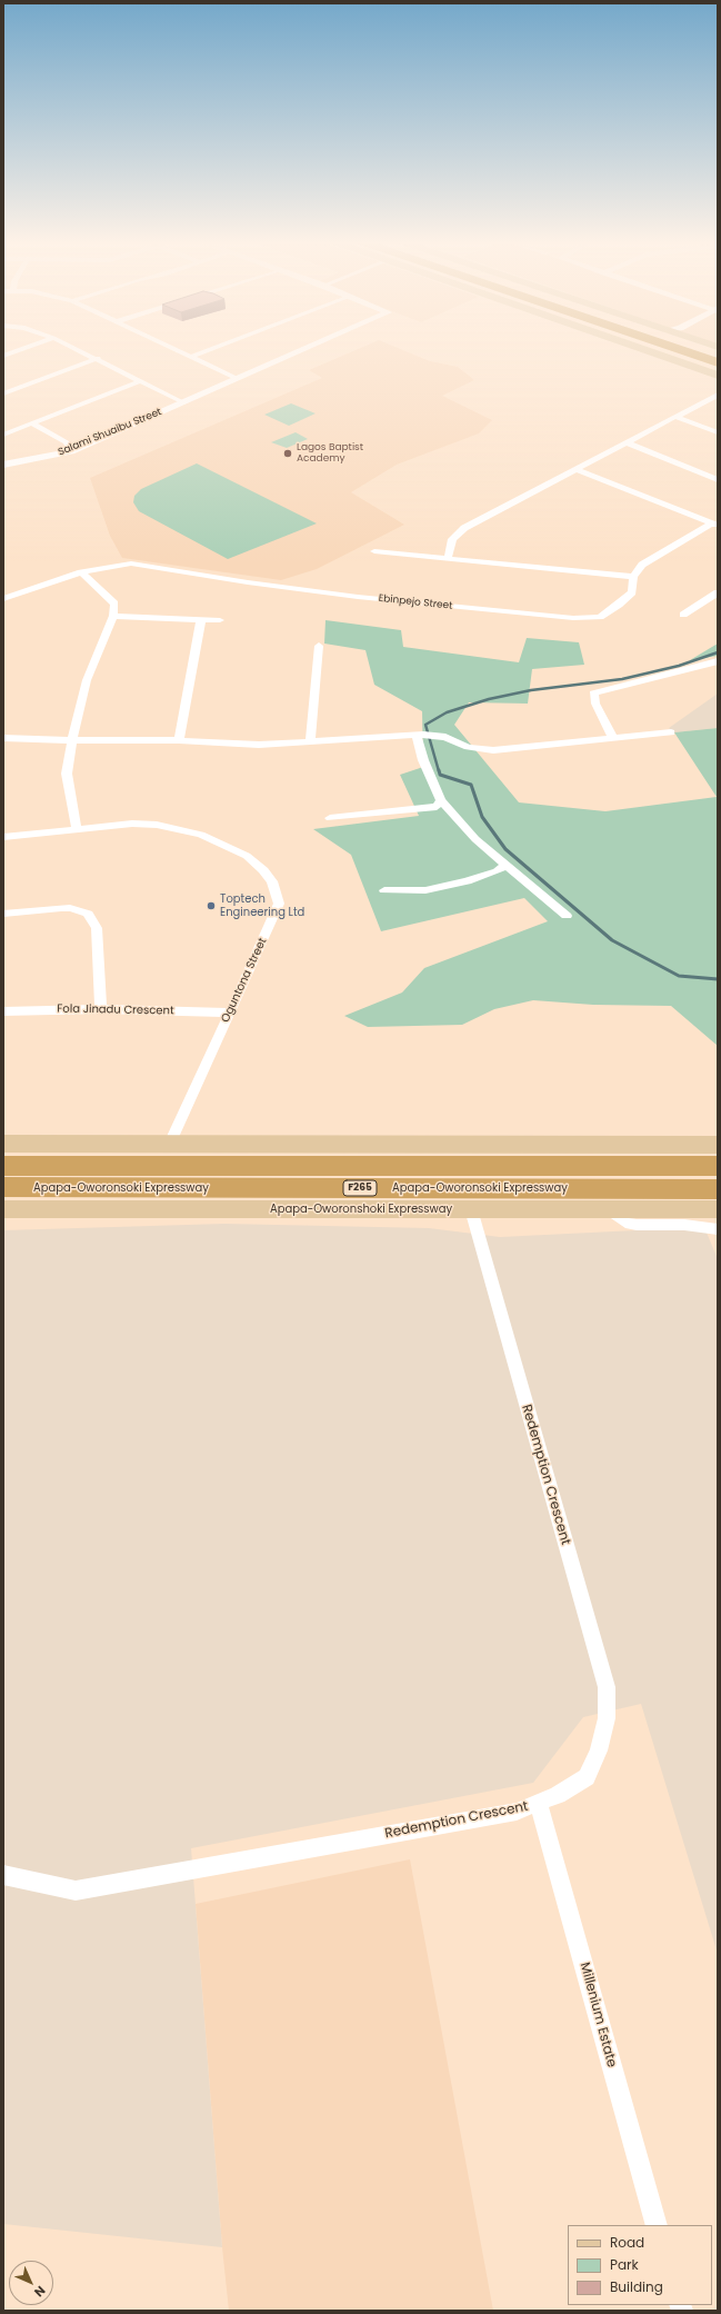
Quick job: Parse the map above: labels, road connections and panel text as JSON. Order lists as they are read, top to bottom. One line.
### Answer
{"streets":{"highway":["Apapa-Oworonsoki Expressway","F265"],"main road":["Apapa-Oworonshoki Expressway"],"street":["Salami Shuaibu Street","Ebinpejo Street","Oguntona Street","Fola Jinadu Crescent","Redemption Crescent","Millenium Estate"]},"crossings":[["Oguntona Street","Fola Jinadu Crescent"],["Apapa-Oworonshoki Expressway","Redemption Crescent"],["Redemption Crescent","Millenium Estate"]],"places":["Lagos Baptist Academy","Toptech Engineering Ltd"],"legend":["Road","Park","Building"],"north":"bottom right"}
